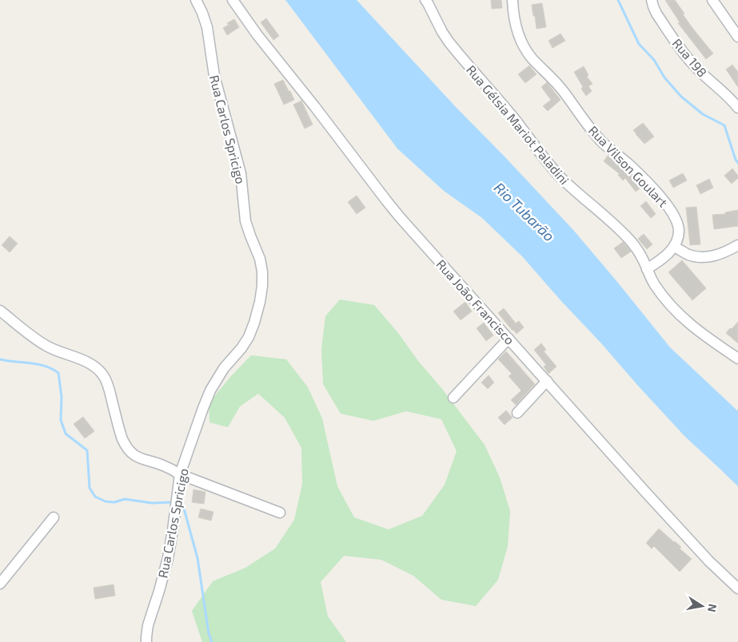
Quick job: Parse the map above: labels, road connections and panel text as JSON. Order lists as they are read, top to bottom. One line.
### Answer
{"streets":{"street":["Rua 198","Rua Gélsia Mariot Paladini","Rua Carlos Spricigo","Rua Vilson Goulart","Rua João Francisco"]},"water":["Rio Tubarão"],"north":"right"}
